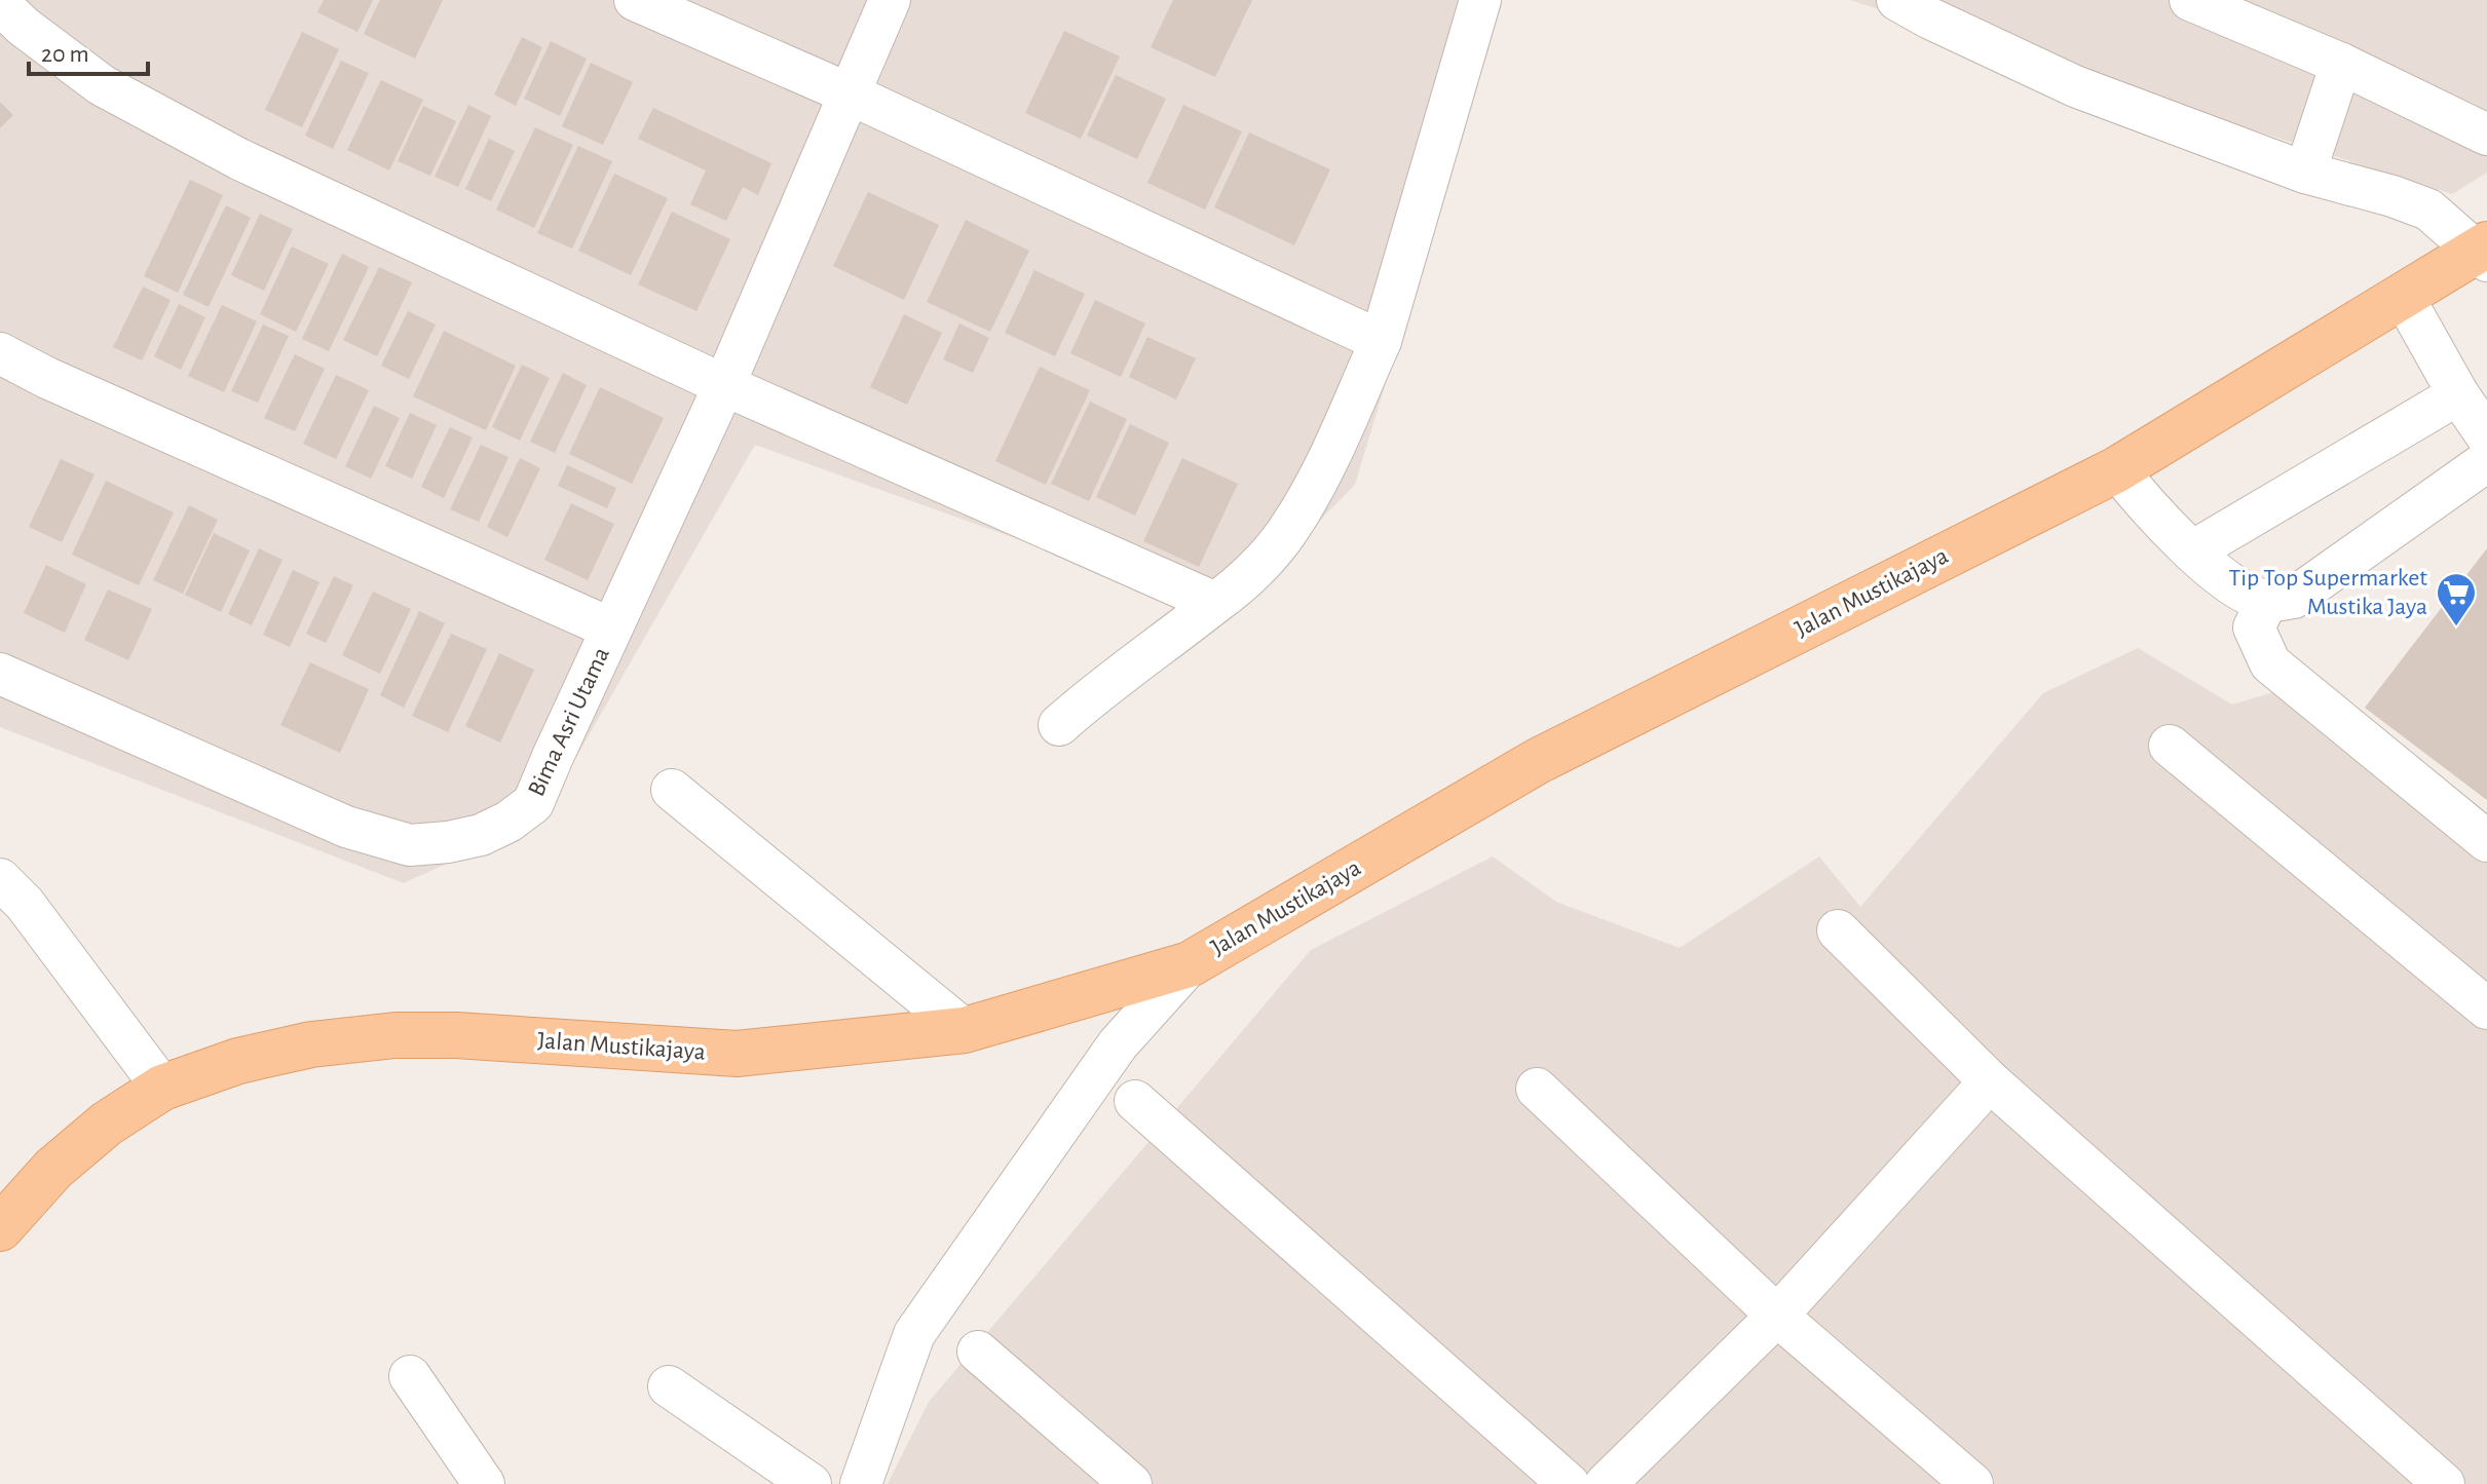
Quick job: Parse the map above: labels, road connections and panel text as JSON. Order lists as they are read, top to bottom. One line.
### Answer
{"streets":{"main road":["Jalan Mustikajaya"],"street":["Bima Asri Utama"]},"places":{"supermarket":["Tip Top Supermarket Mustika Jaya"]},"scale_bar":"20 m"}
